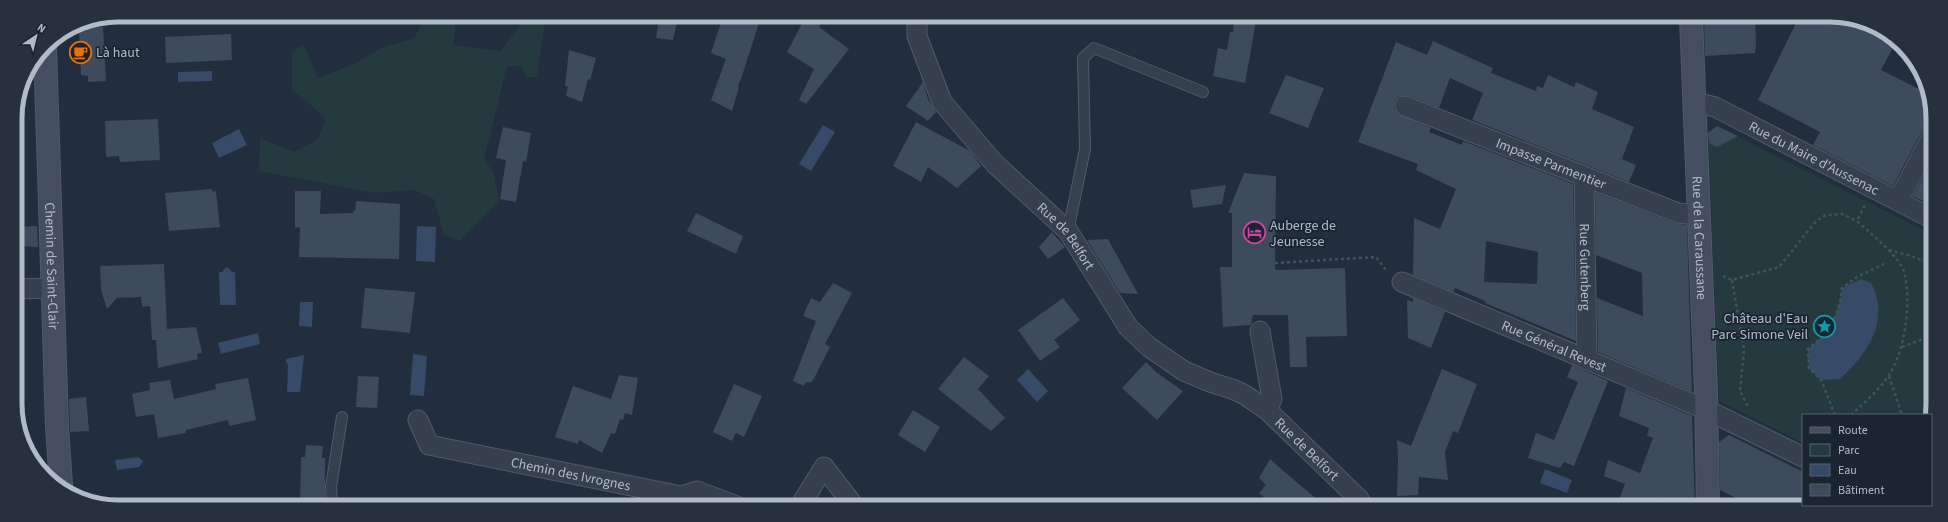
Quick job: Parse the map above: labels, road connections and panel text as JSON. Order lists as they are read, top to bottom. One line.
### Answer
{"streets":{"street":["Rue du Maire d'Aussenac","Impasse Parmentier","Rue de Belfort","Rue de la Caraussane","Chemin de Saint-Clair","Rue Gutenberg","Rue Général Revest","Chemin des Ivrognes"]},"crossings":[["Rue du Maire d'Aussenac","Rue de la Caraussane"],["Impasse Parmentier","Rue de la Caraussane"],["Impasse Parmentier","Rue Gutenberg"],["Rue de la Caraussane","Rue Général Revest"],["Rue Gutenberg","Rue Général Revest"]],"places":{"cafe":["Là haut"],"hotel":["Auberge de Jeunesse"],"place":["Château d'Eau Parc Simone Veil"]},"legend":["Route","Parc","Eau","Bâtiment"],"north":"top right"}
